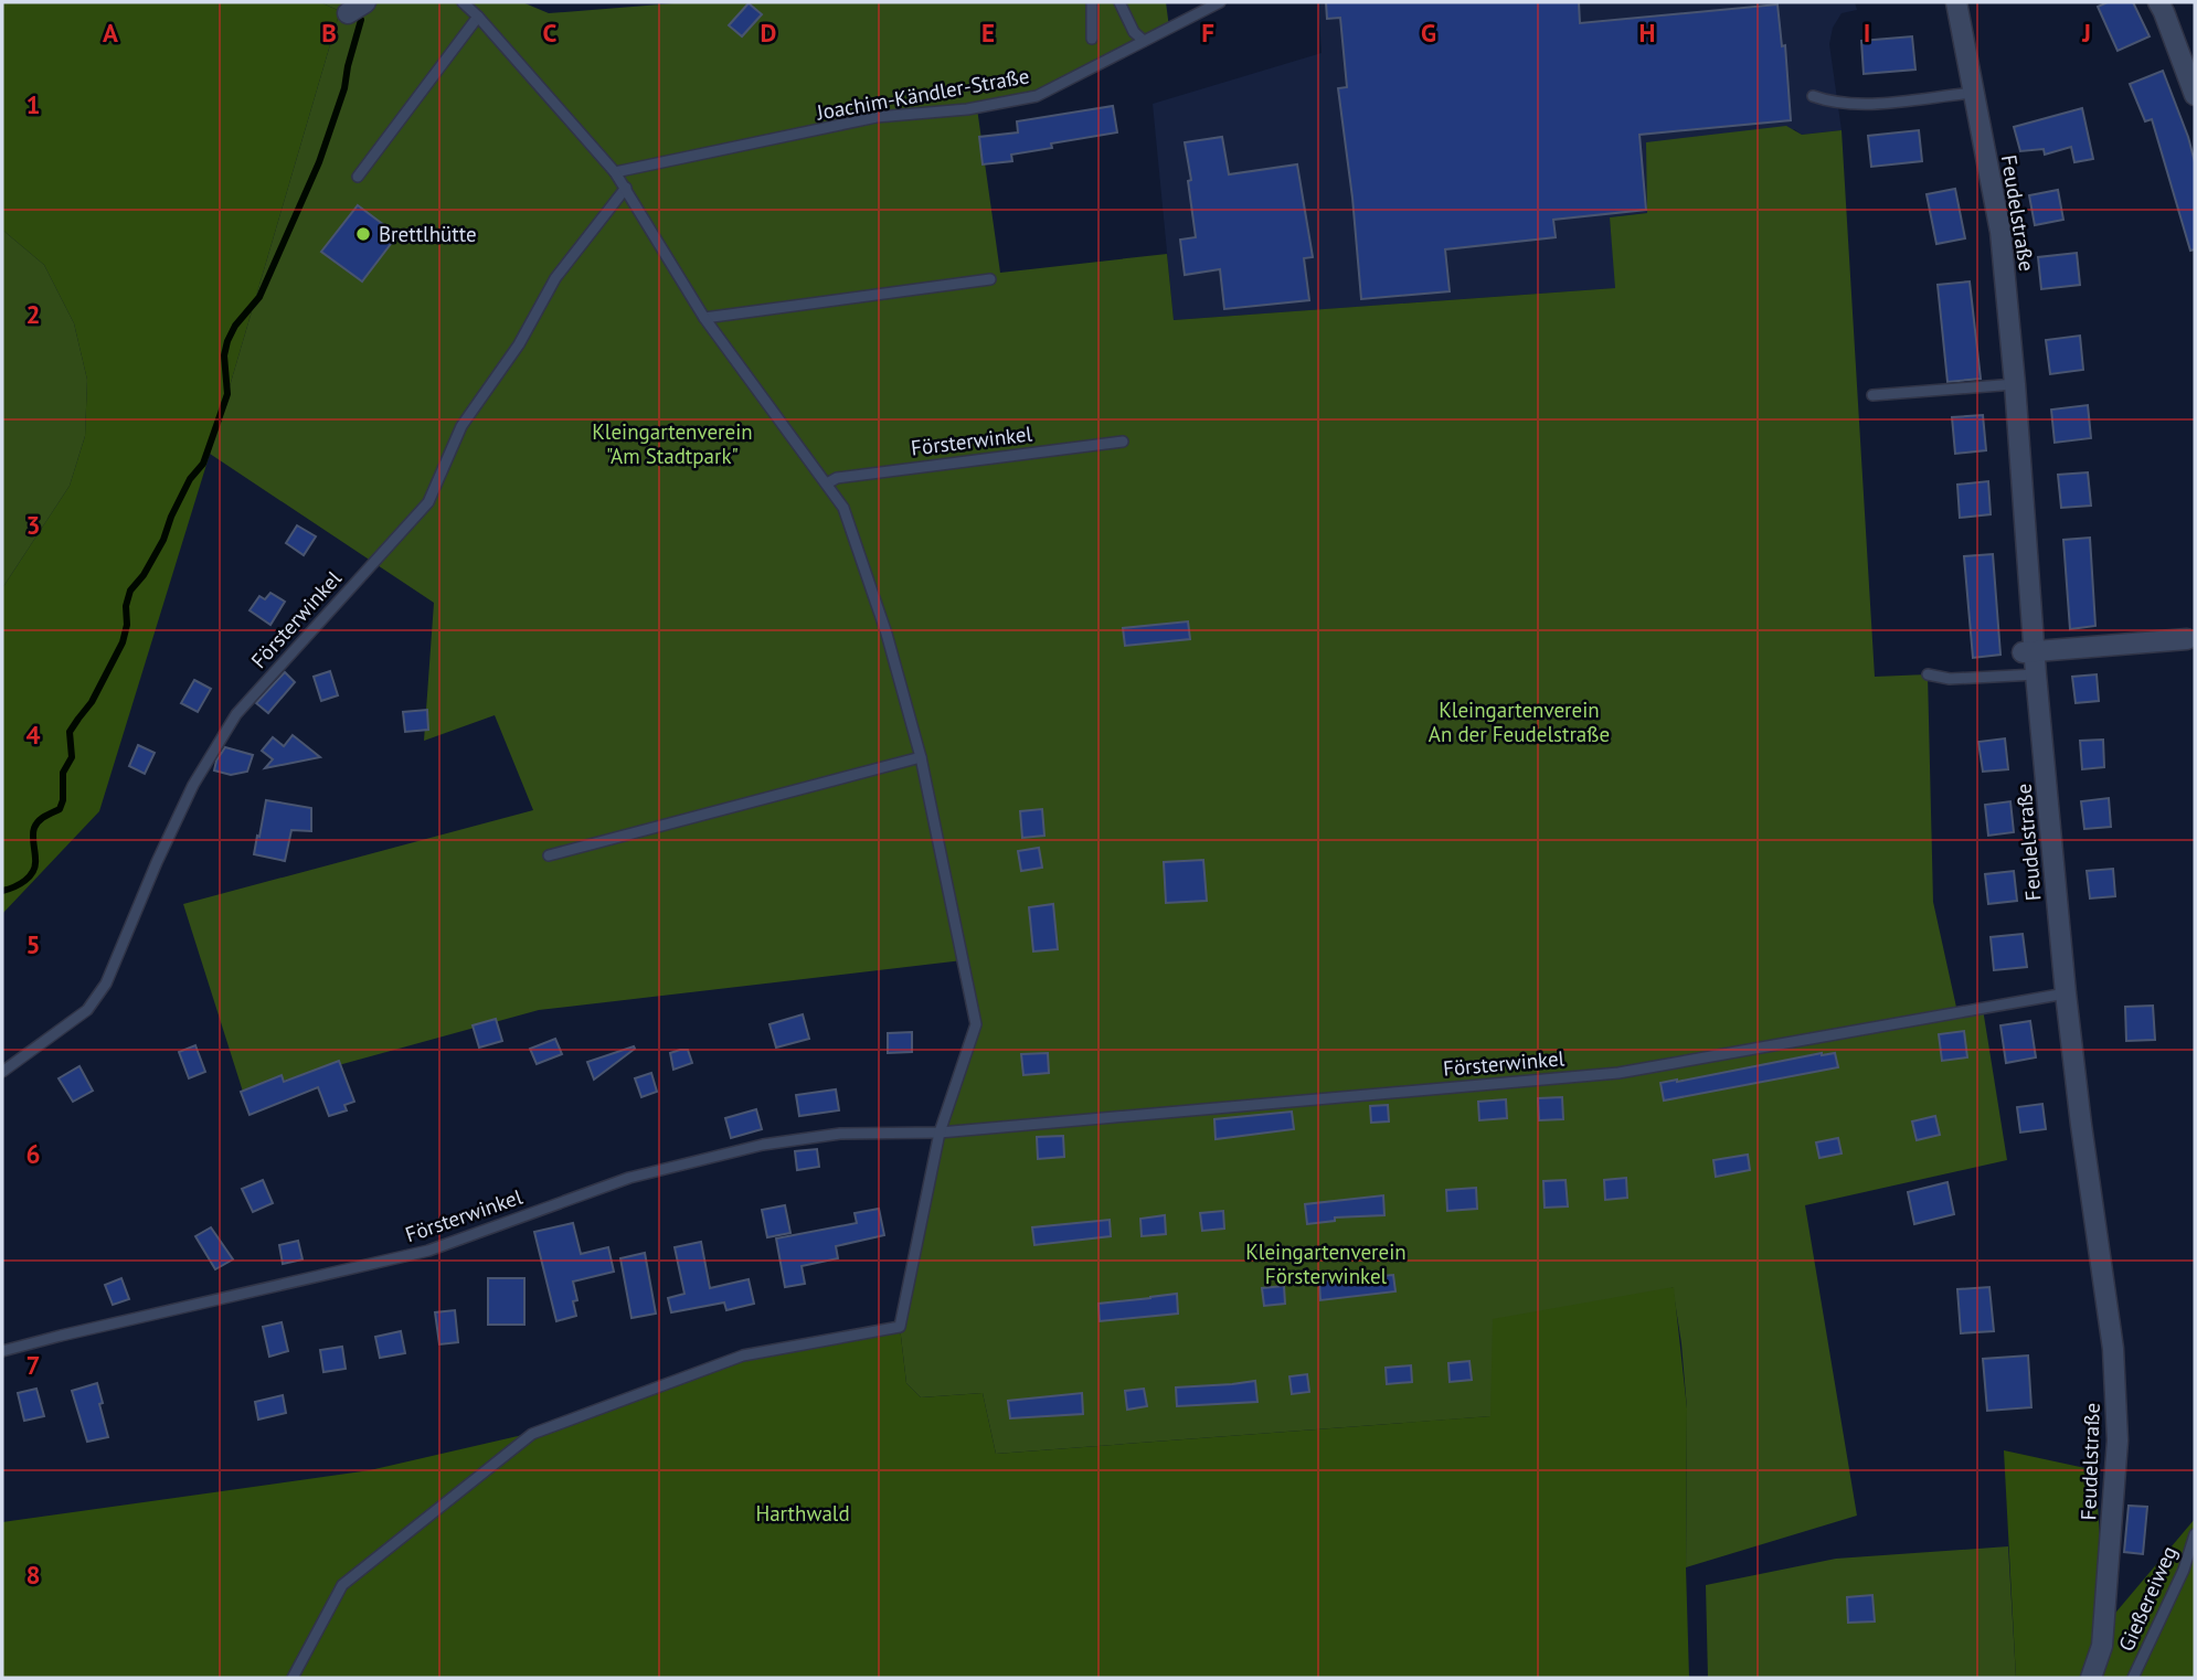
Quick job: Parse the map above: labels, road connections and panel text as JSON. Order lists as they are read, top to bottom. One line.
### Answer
{"streets":{"street":["Feudelstraße"],"lane":["Joachim-Kändler-Straße","Försterwinkel","Gießereiweg"]},"crossings":[["Feudelstraße","Försterwinkel"]],"parks":["Kleingartenverein \"Am Stadtpark\"","Kleingartenverein An der Feudelstraße","Kleingartenverein Försterwinkel","Harthwald"],"places":["Brettlhütte"],"grid":{"columns":["A","B","C","D","E","F","G","H","I","J"],"rows":["1","2","3","4","5","6","7","8"]}}
